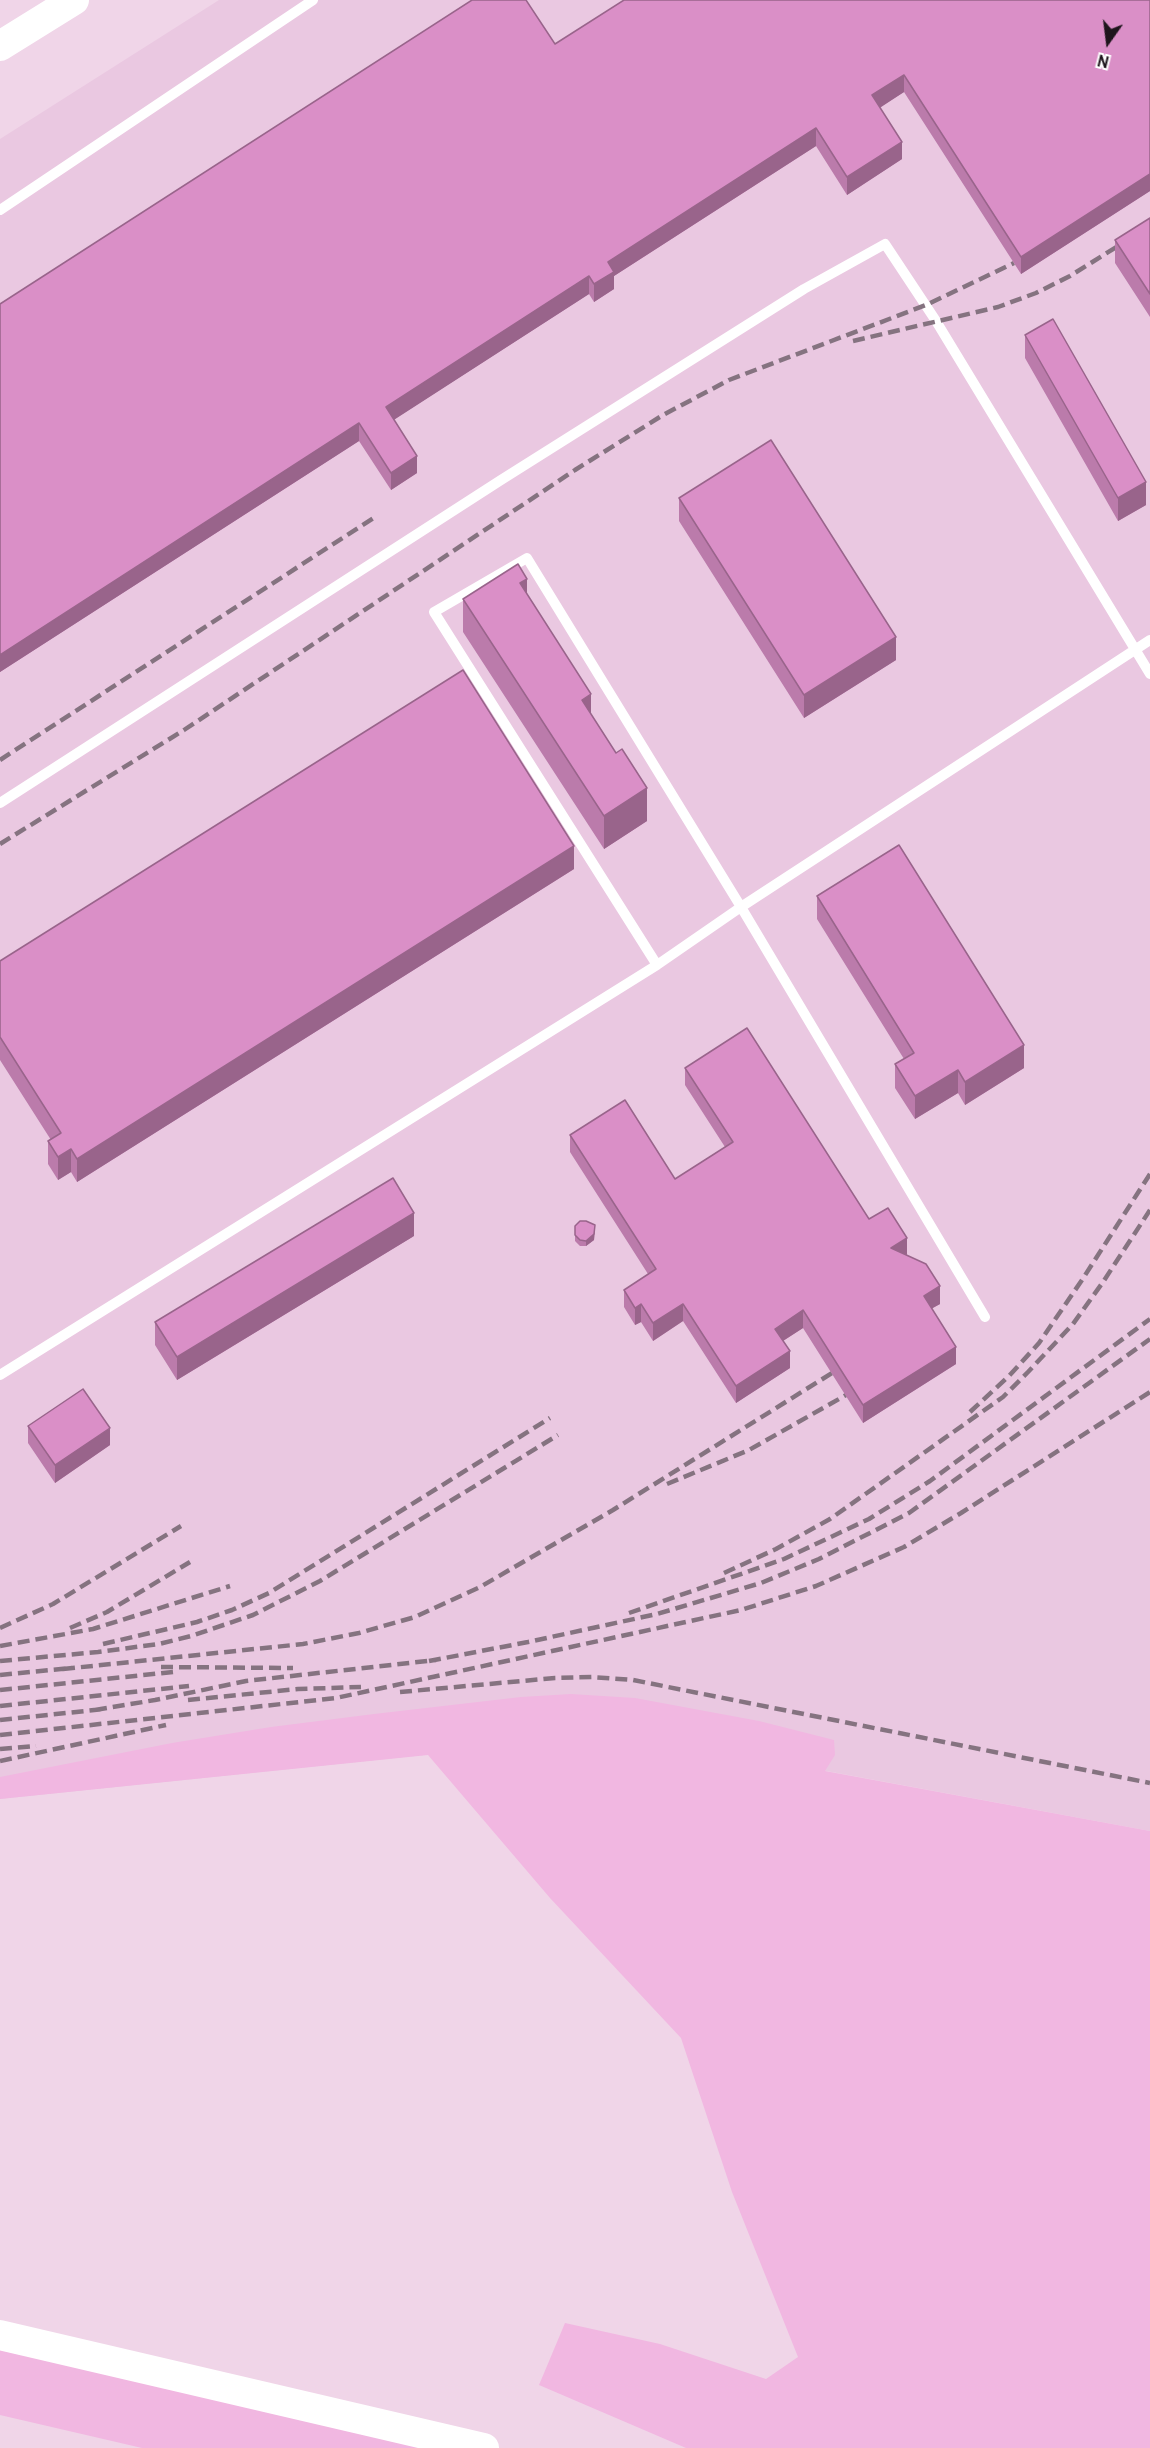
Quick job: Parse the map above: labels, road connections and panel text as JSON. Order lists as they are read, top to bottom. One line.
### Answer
{"north":"bottom"}
